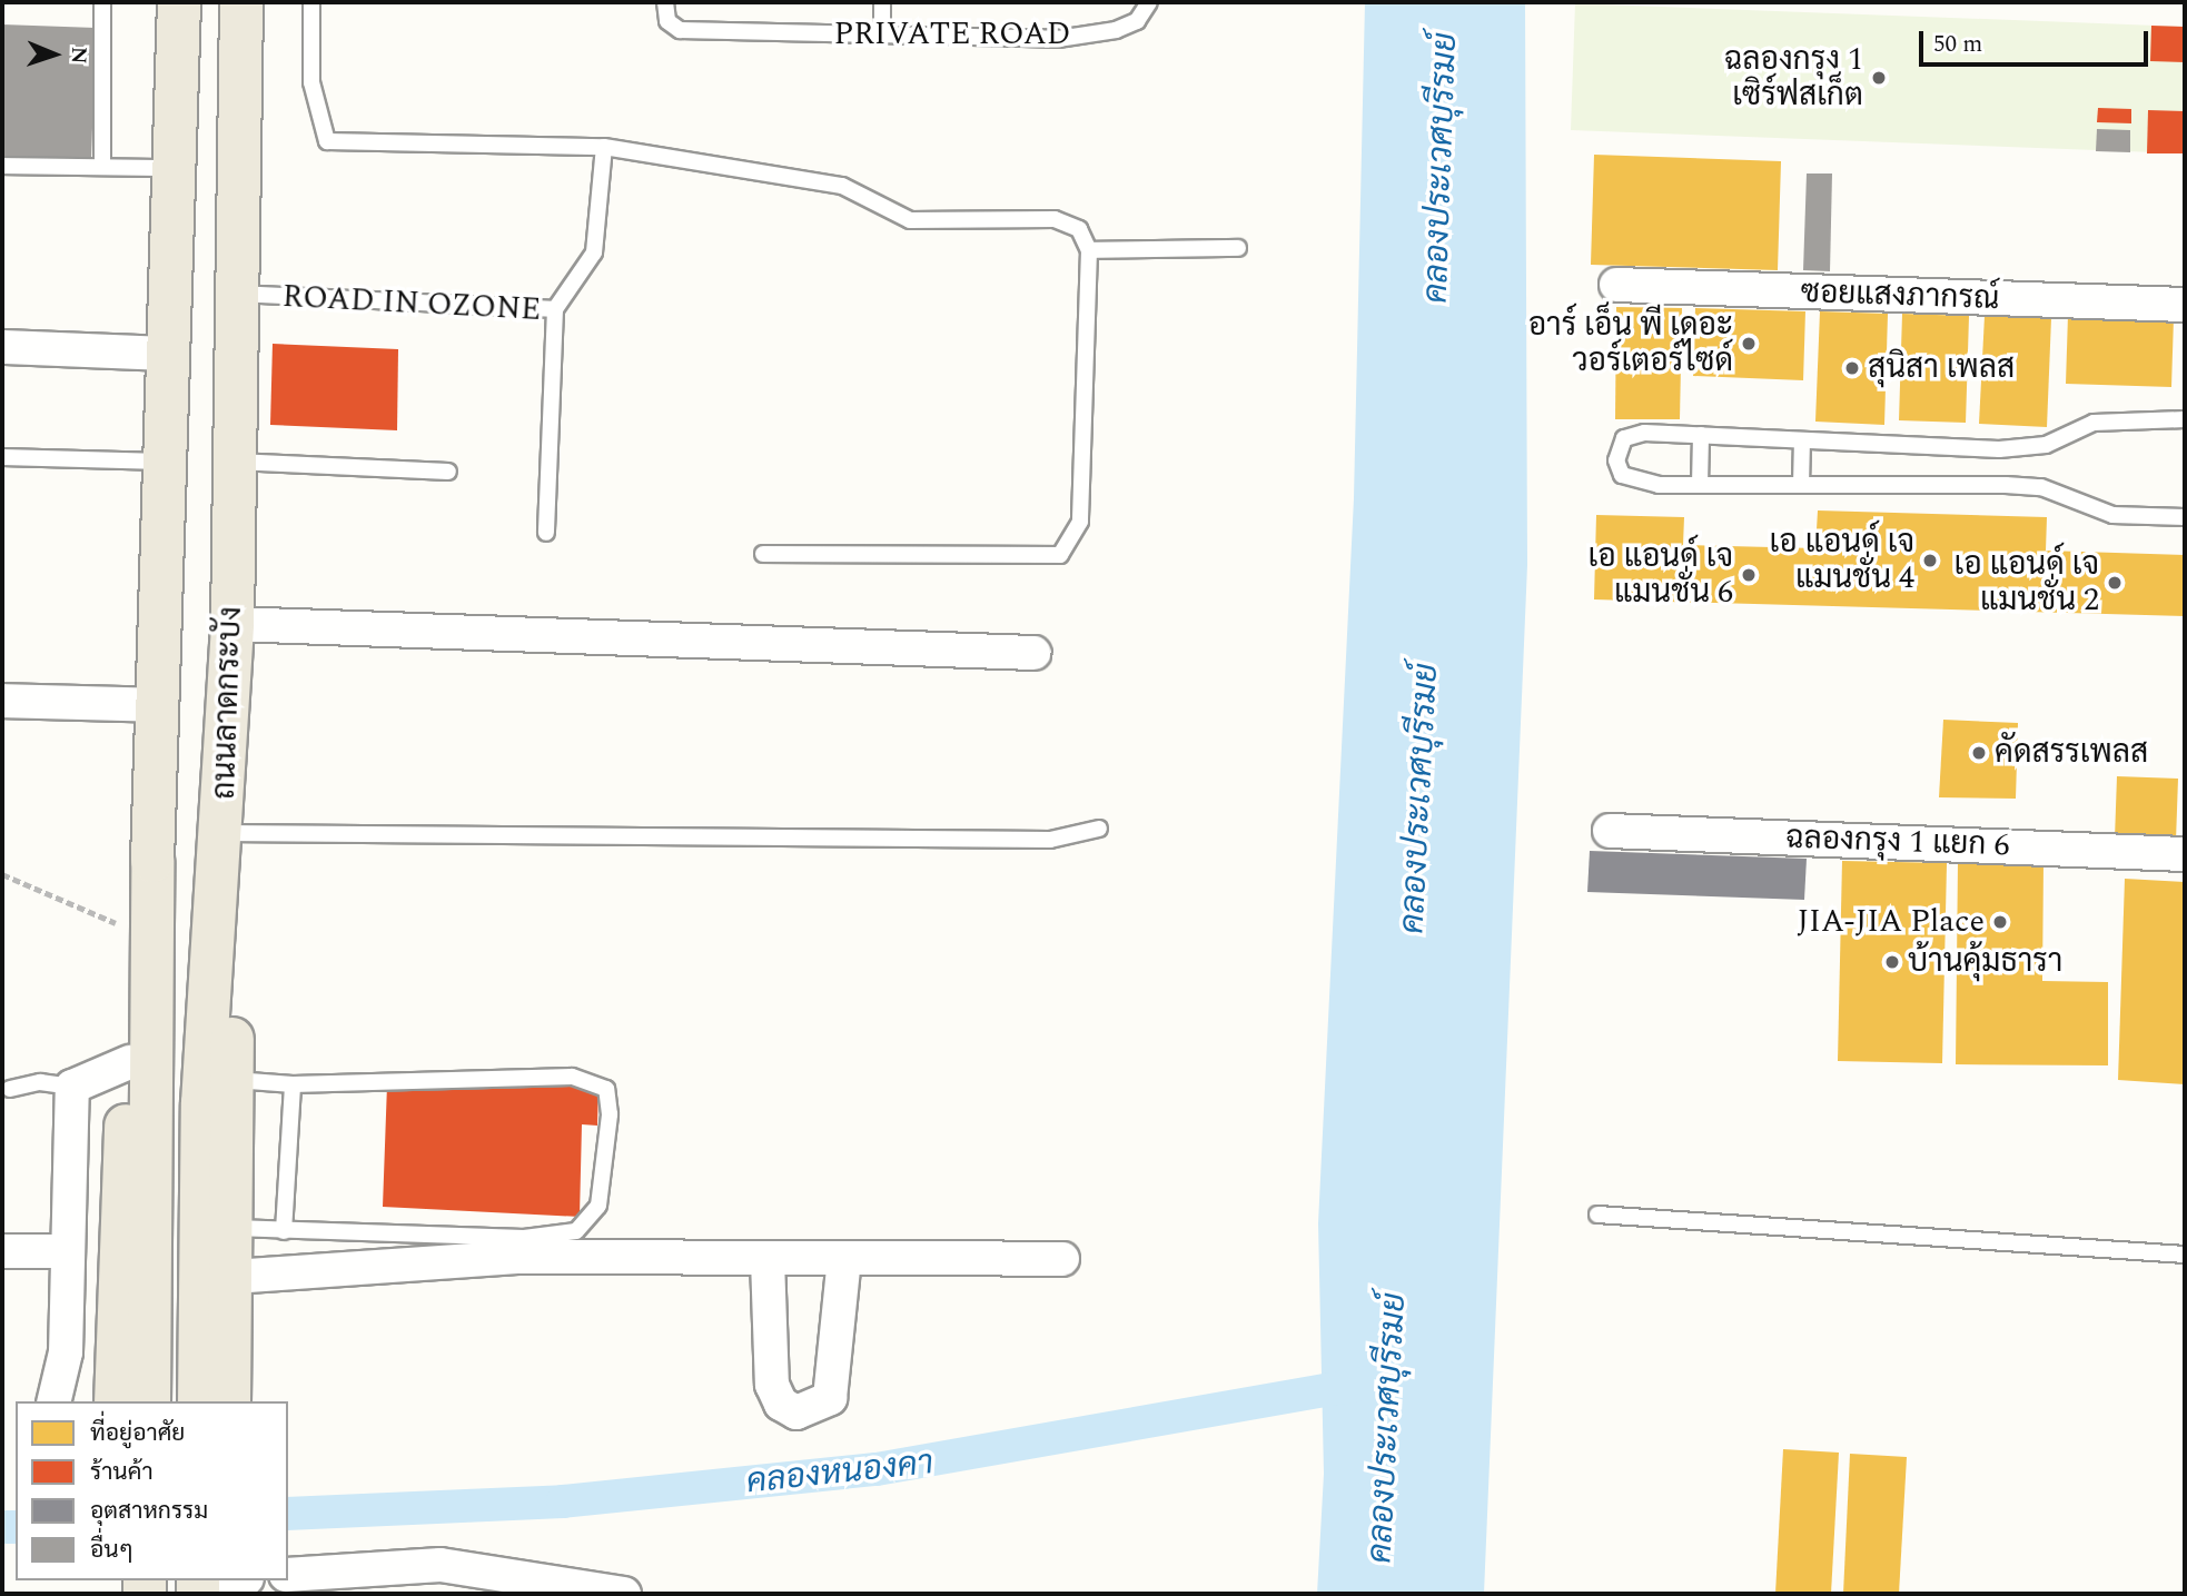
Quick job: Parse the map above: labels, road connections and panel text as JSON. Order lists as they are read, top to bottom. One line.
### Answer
{"streets":{"main road":["ถนนลาดกระบัง"],"street":["ซอยแสงภากรณ์","ฉลองกรุง 1 แยก 6"],"lane":["PRIVATE ROAD","ROAD IN OZONE"]},"crossings":[["ROAD IN OZONE","ถนนลาดกระบัง"]],"water":["คลองประเวศบุรีรมย์","คลองหนองคา"],"places":["ฉลองกรุง 1 เซิร์ฟสเก็ต","อาร์ เอ็น พี เดอะ วอร์เตอร์ไซด์","สุนิสา เพลส","เอ แอนด์ เจ แมนชั่น 4","เอ แอนด์ เจ แมนชั่น 6","เอ แอนด์ เจ แมนชั่น 2","คัดสรรเพลส","JIA-JIA Place","บ้านคุ้มธารา"],"legend":["ที่อยู่อาศัย","ร้านค้า","อุตสาหกรรม","อื่นๆ"],"scale_bar":"50 m","north":"right"}
